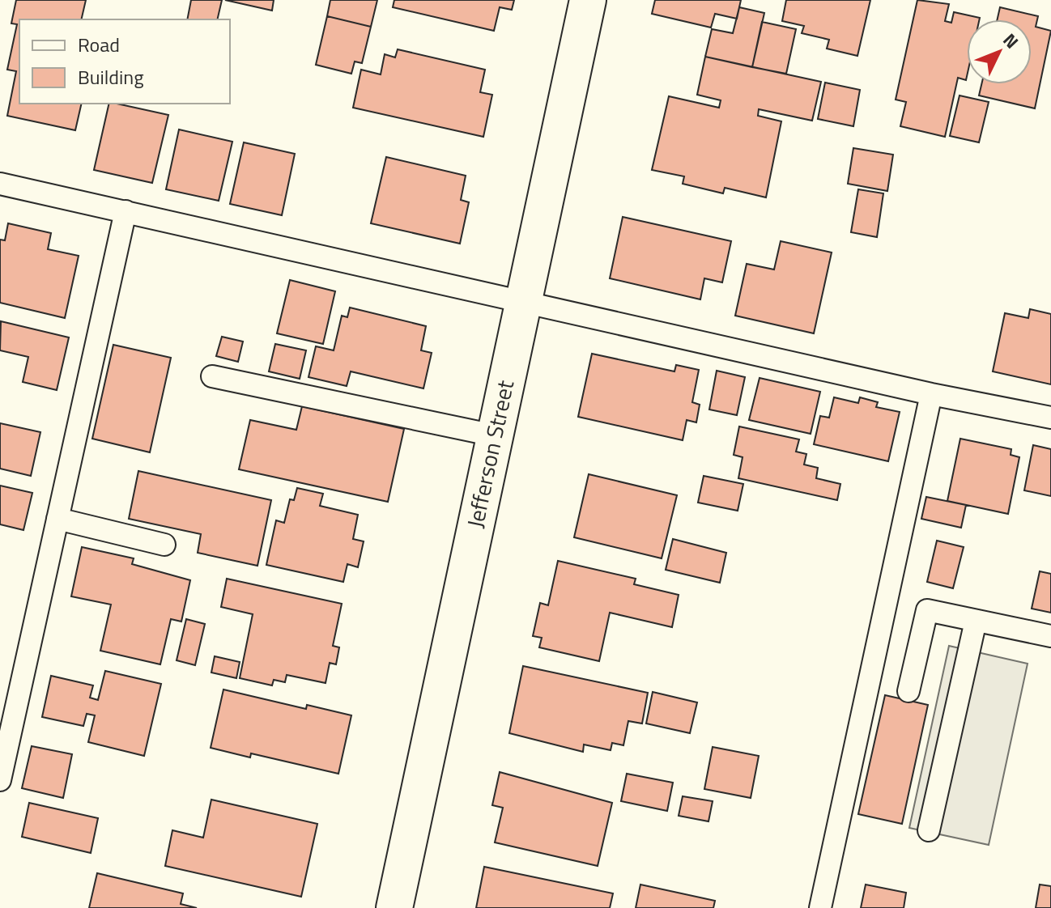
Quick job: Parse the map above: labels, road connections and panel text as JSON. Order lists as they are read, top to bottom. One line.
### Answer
{"streets":{"street":["Jefferson Street"]},"legend":["Road","Building"],"north":"top right"}
